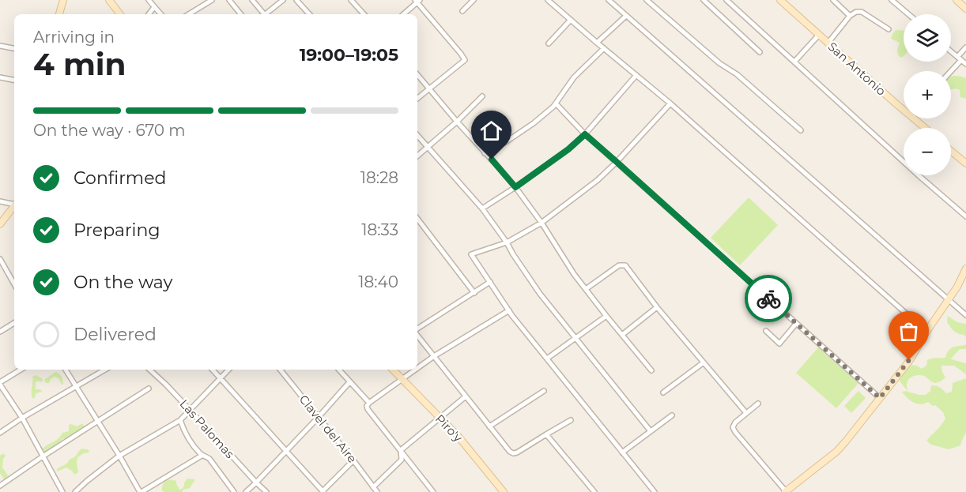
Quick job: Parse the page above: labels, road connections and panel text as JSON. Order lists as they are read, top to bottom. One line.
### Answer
{"streets":{"main road":["San Antonio","Piro'y"],"street":["Las Palomas","Clavel del Aire"]},"page":{"map_buttons":["+","−"],"heading":["4 min","Arriving in","19:00–19:05"],"bar":"On the way · 670 m","list":[["Confirmed","18:28"],["Preparing","18:33"],["On the way","18:40"],"Delivered"]}}
